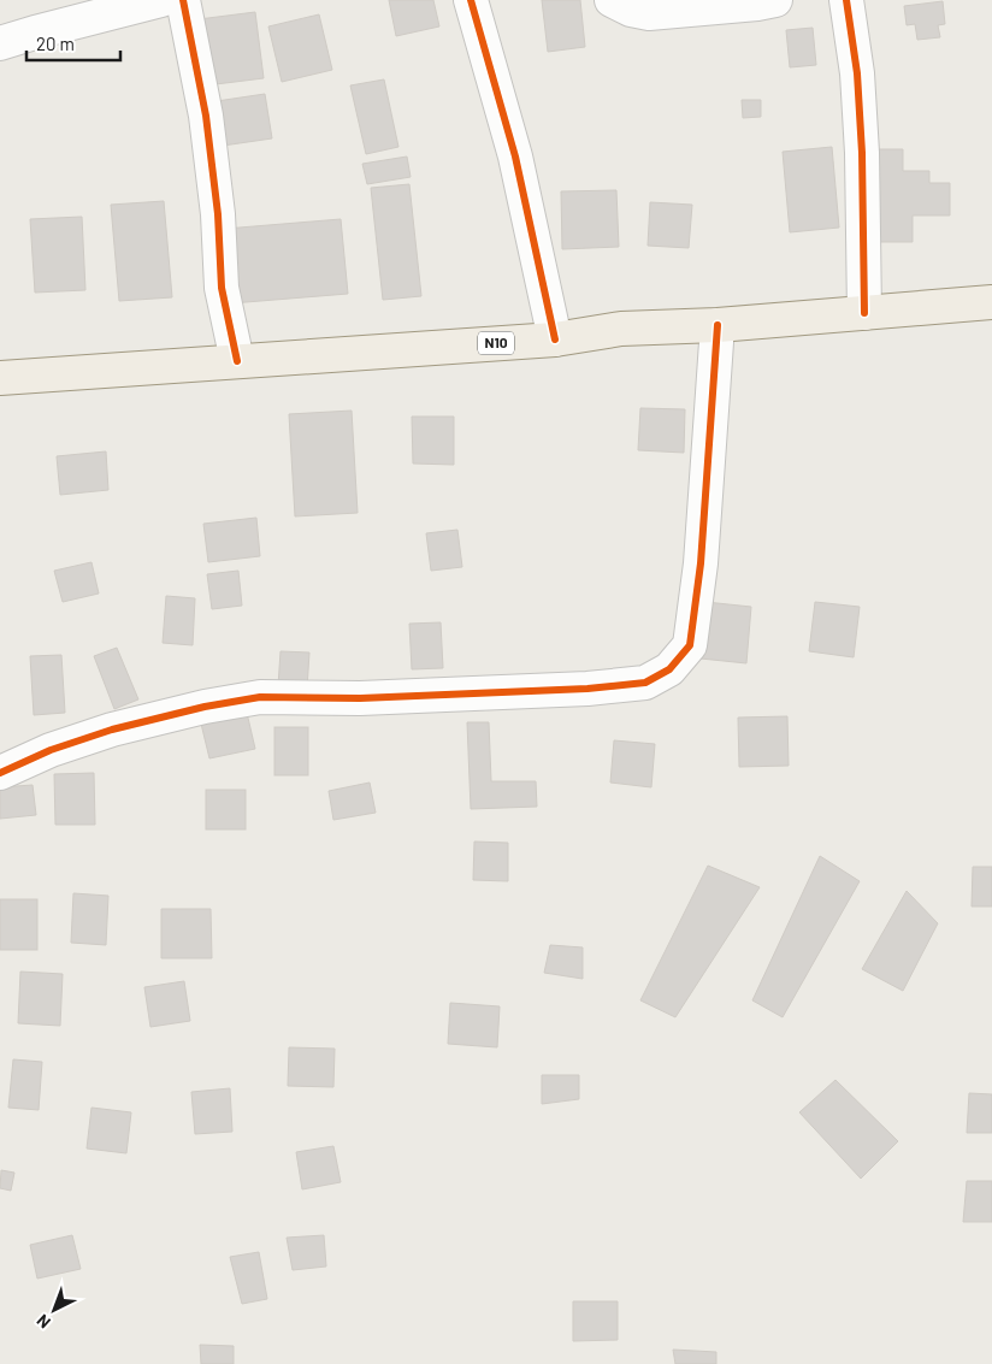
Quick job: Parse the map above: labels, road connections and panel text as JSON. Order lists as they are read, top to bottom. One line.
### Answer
{"streets":{"main road":["N10"]},"scale_bar":"20 m","north":"bottom left"}
